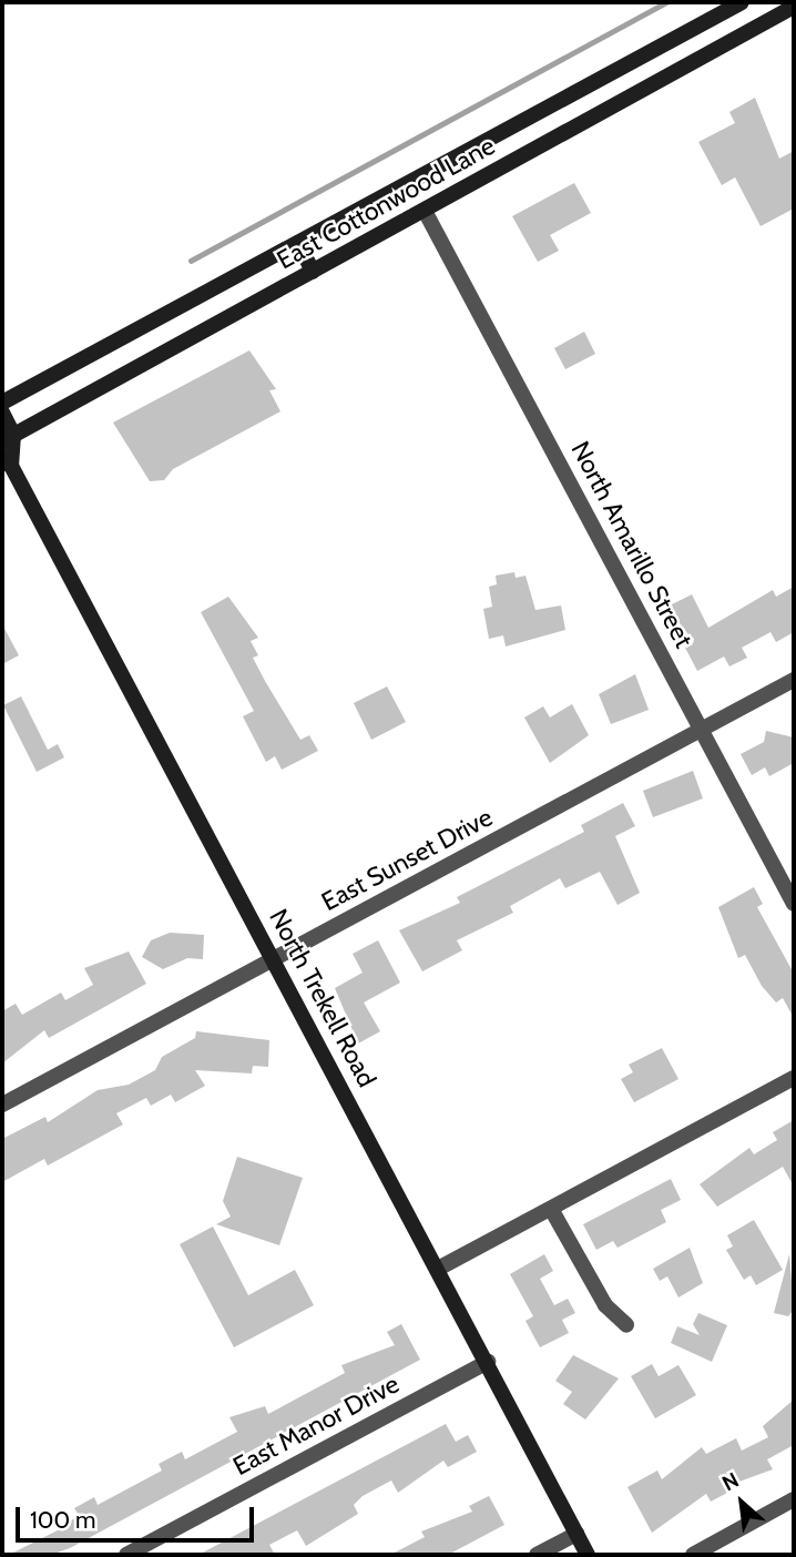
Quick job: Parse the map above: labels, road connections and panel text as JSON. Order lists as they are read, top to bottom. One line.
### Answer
{"streets":{"main road":["East Cottonwood Lane","North Trekell Road"],"street":["North Amarillo Street","East Sunset Drive","East Manor Drive"]},"crossings":[["East Cottonwood Lane","North Amarillo Street"],["East Cottonwood Lane","North Trekell Road"],["North Amarillo Street","East Sunset Drive"],["East Sunset Drive","North Trekell Road"],["North Trekell Road","East Manor Drive"]],"scale_bar":"100 m","north":"top left"}
